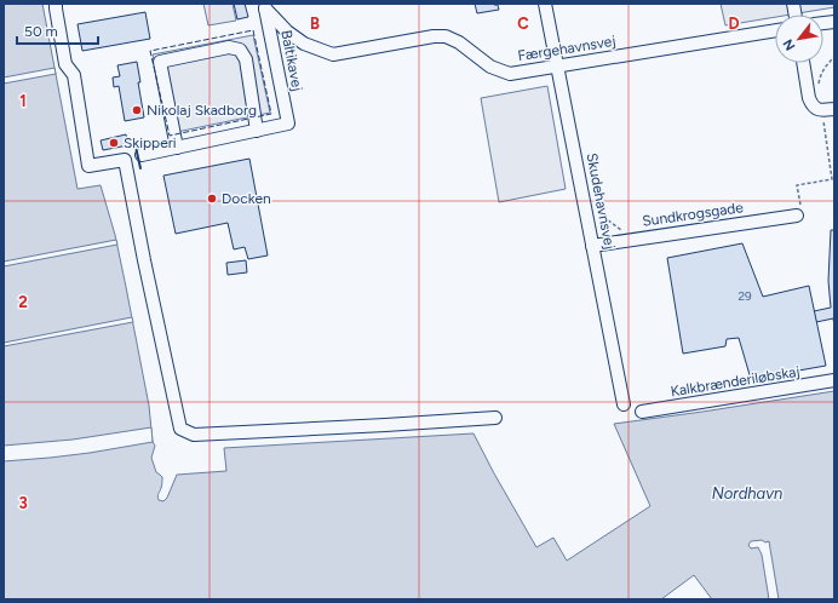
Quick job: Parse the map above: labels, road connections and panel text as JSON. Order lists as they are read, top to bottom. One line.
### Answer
{"streets":{"street":["Færgehavnsvej","Baltikavej","Skudehavnsvej","Sundkrogsgade","Kalkbrænderiløbskaj"]},"crossings":[["Færgehavnsvej","Baltikavej"],["Færgehavnsvej","Skudehavnsvej"],["Skudehavnsvej","Sundkrogsgade"]],"water":["Nordhavn"],"places":["Nikolaj Skadborg","Skipperi","Docken"],"house_numbers":["29"],"scale_bar":"50 m","north":"bottom left","grid":{"columns":["B","C","D"],"rows":["1","2","3"]}}
